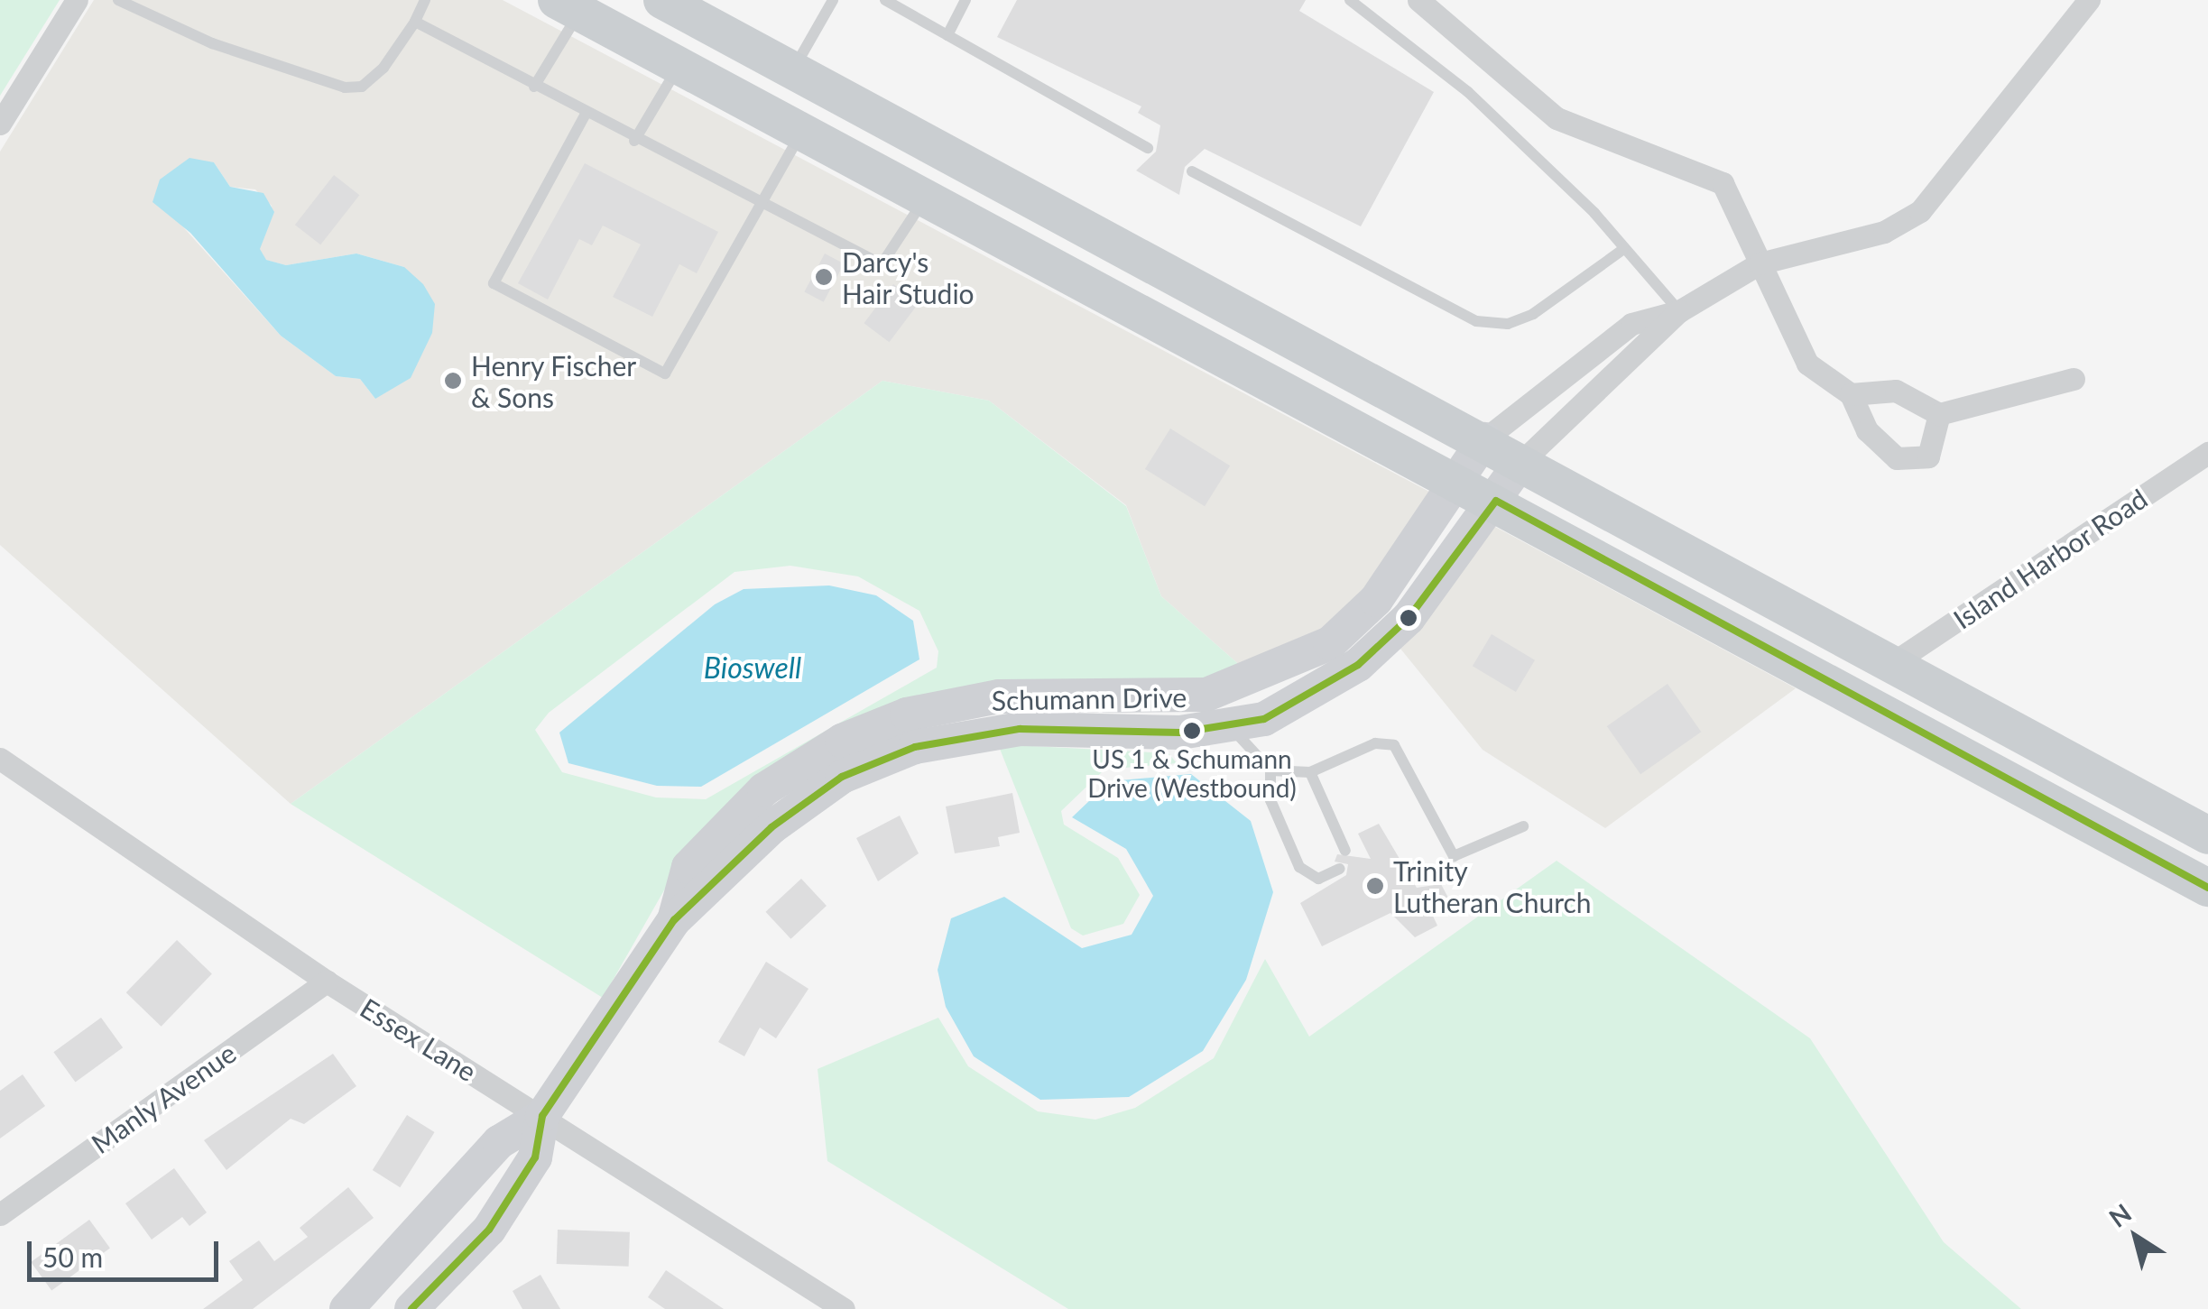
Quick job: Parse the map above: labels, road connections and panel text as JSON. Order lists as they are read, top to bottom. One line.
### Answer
{"streets":{"street":["Island Harbor Road","Schumann Drive","Essex Lane","Manly Avenue"]},"crossings":[["Schumann Drive","Essex Lane"],["Essex Lane","Manly Avenue"]],"water":["Bioswell"],"places":["Darcy's Hair Studio","Henry Fischer & Sons","US 1 & Schumann Drive (Westbound)","Trinity Lutheran Church"],"scale_bar":"50 m","north":"top left"}
